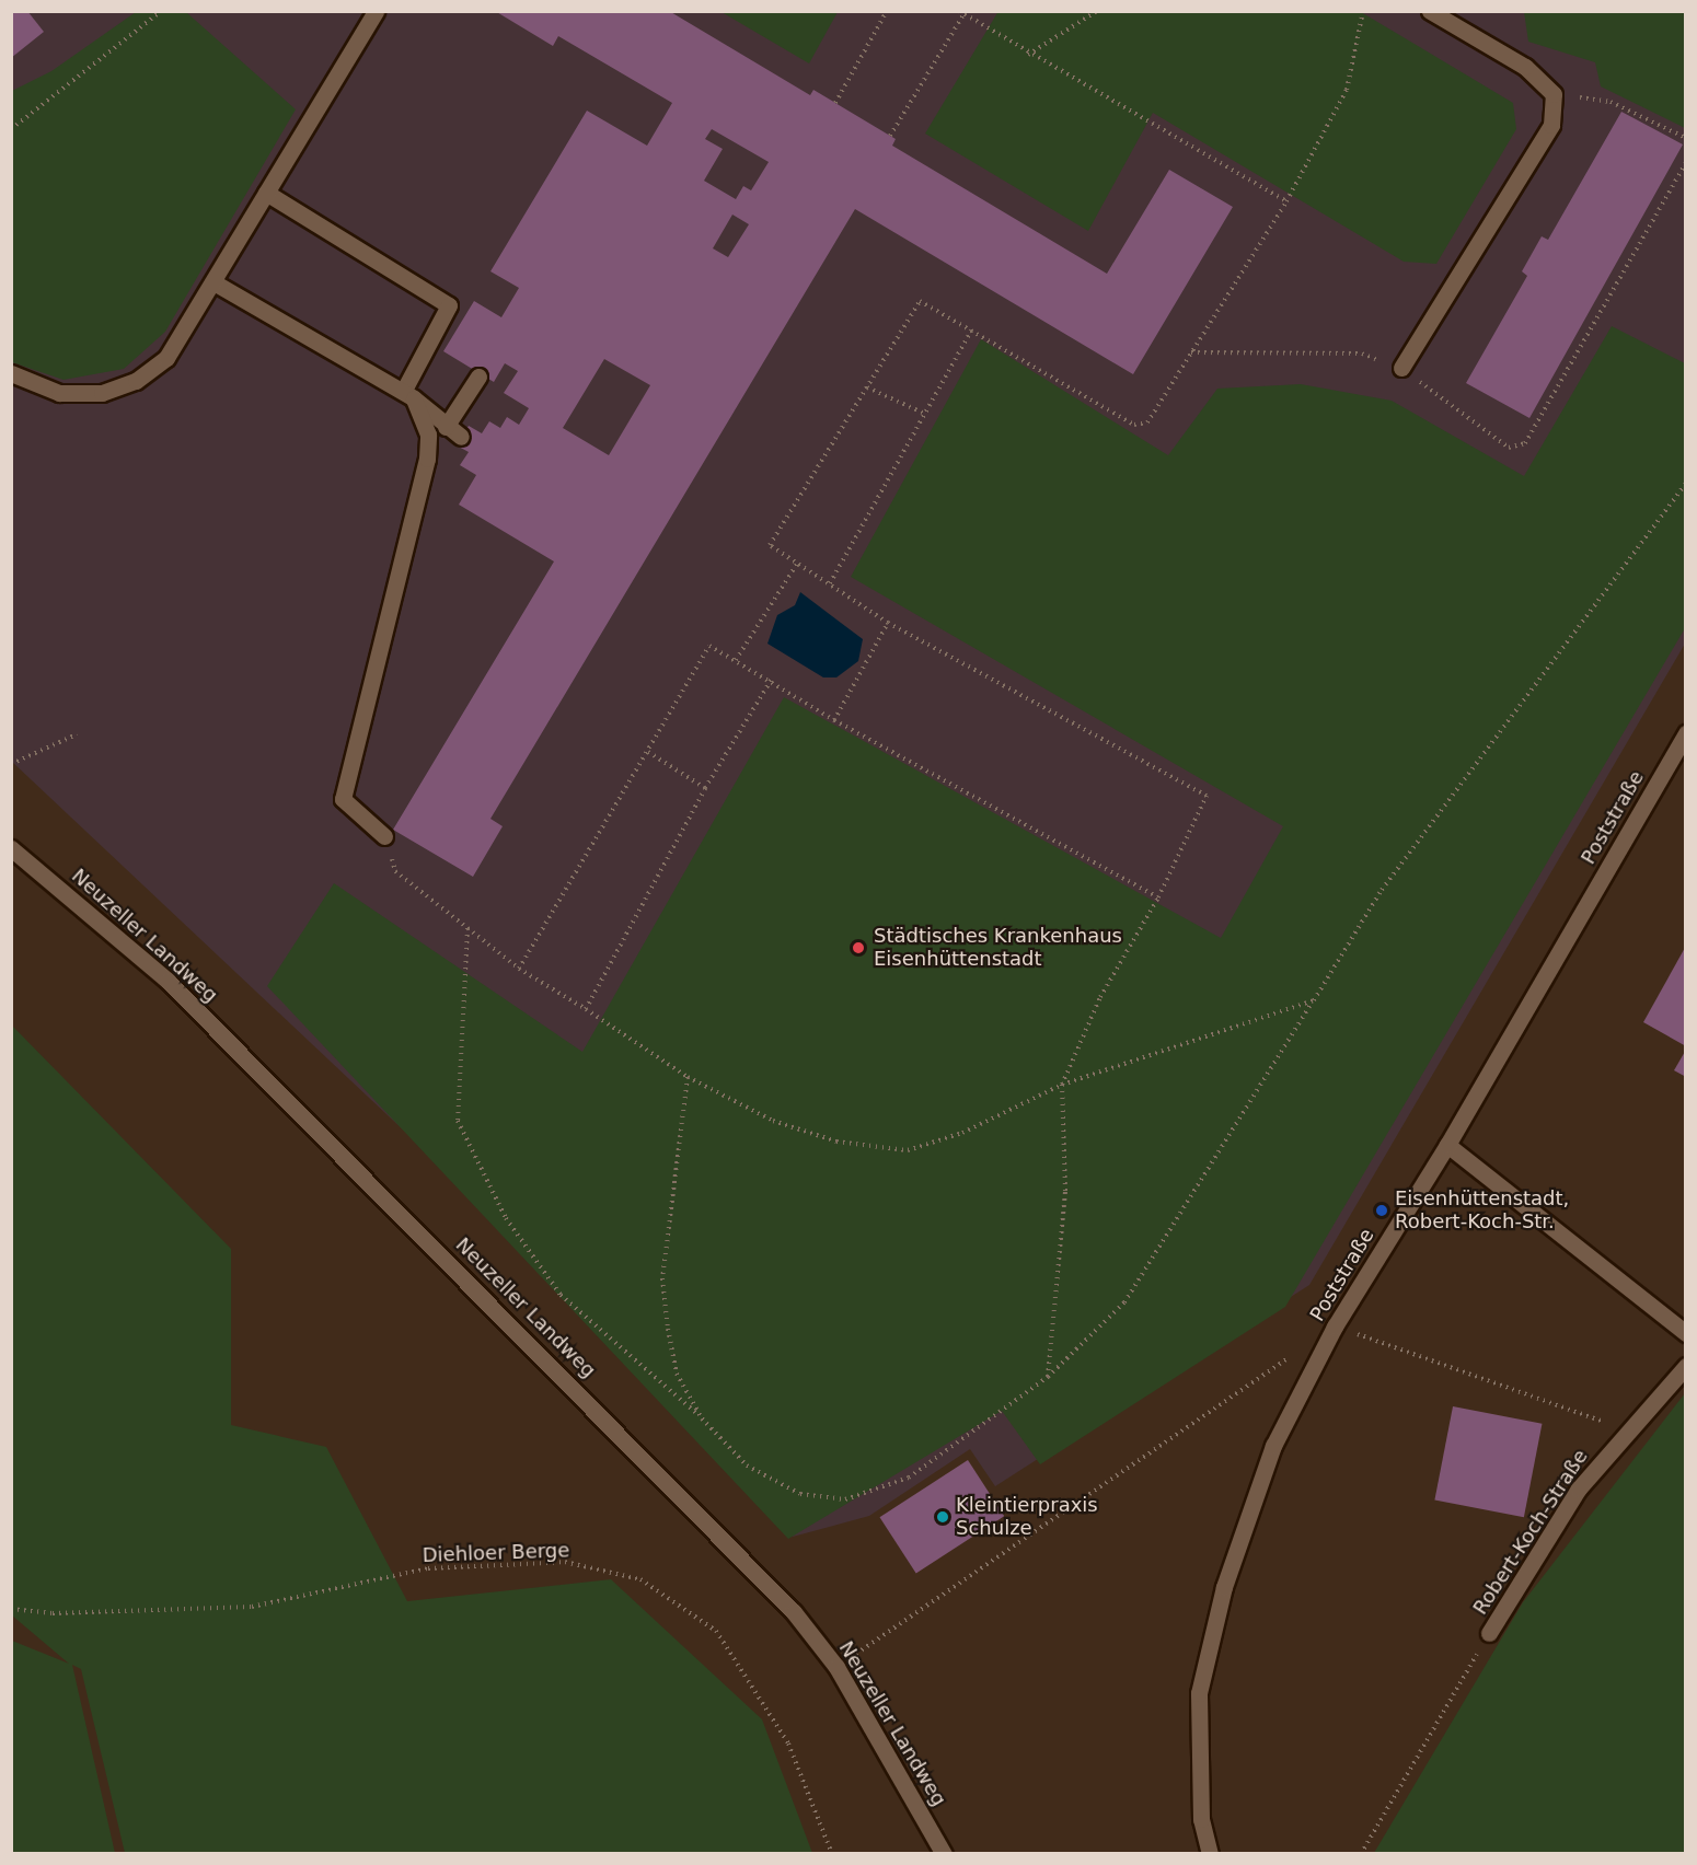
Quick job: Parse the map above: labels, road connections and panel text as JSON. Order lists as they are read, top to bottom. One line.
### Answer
{"streets":{"street":["Poststraße","Neuzeller Landweg","Robert-Koch-Straße"],"path":["Diehloer Berge"]},"places":["Städtisches Krankenhaus Eisenhüttenstadt","Eisenhüttenstadt, Robert-Koch-Str.","Kleintierpraxis Schulze"]}
